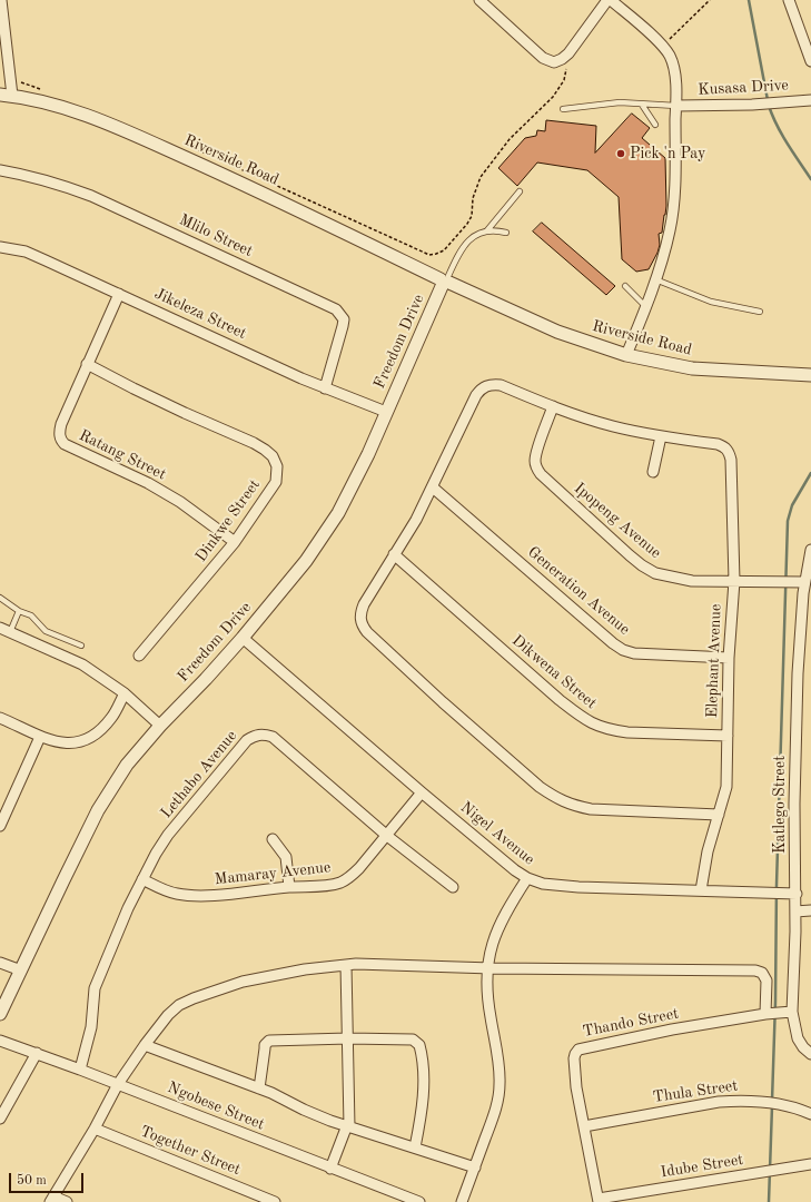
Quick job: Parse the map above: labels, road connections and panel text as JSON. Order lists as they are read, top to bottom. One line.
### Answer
{"streets":{"street":["Kusasa Drive","Riverside Road","Mlilo Street","Jikeleza Street","Freedom Drive","Ratang Street","Dinkwe Street","Ipopeng Avenue","Generation Avenue","Elephant Avenue","Dikwena Street","Lethabo Avenue","Katlego Street","Nigel Avenue","Mamaray Avenue","Thando Street","Thula Street","Ngobese Street","Together Street","Idube Street"]},"crossings":[["Riverside Road","Freedom Drive"],["Mlilo Street","Jikeleza Street"],["Jikeleza Street","Freedom Drive"],["Jikeleza Street","Ratang Street"],["Freedom Drive","Nigel Avenue"],["Ratang Street","Dinkwe Street"],["Ipopeng Avenue","Elephant Avenue"],["Ipopeng Avenue","Katlego Street"],["Generation Avenue","Elephant Avenue"],["Elephant Avenue","Dikwena Street"],["Lethabo Avenue","Mamaray Avenue"],["Lethabo Avenue","Ngobese Street"],["Katlego Street","Nigel Avenue"],["Katlego Street","Thando Street"],["Nigel Avenue","Mamaray Avenue"],["Thando Street","Thula Street"],["Thando Street","Idube Street"]],"places":["Pick 'n Pay"],"scale_bar":"50 m"}
